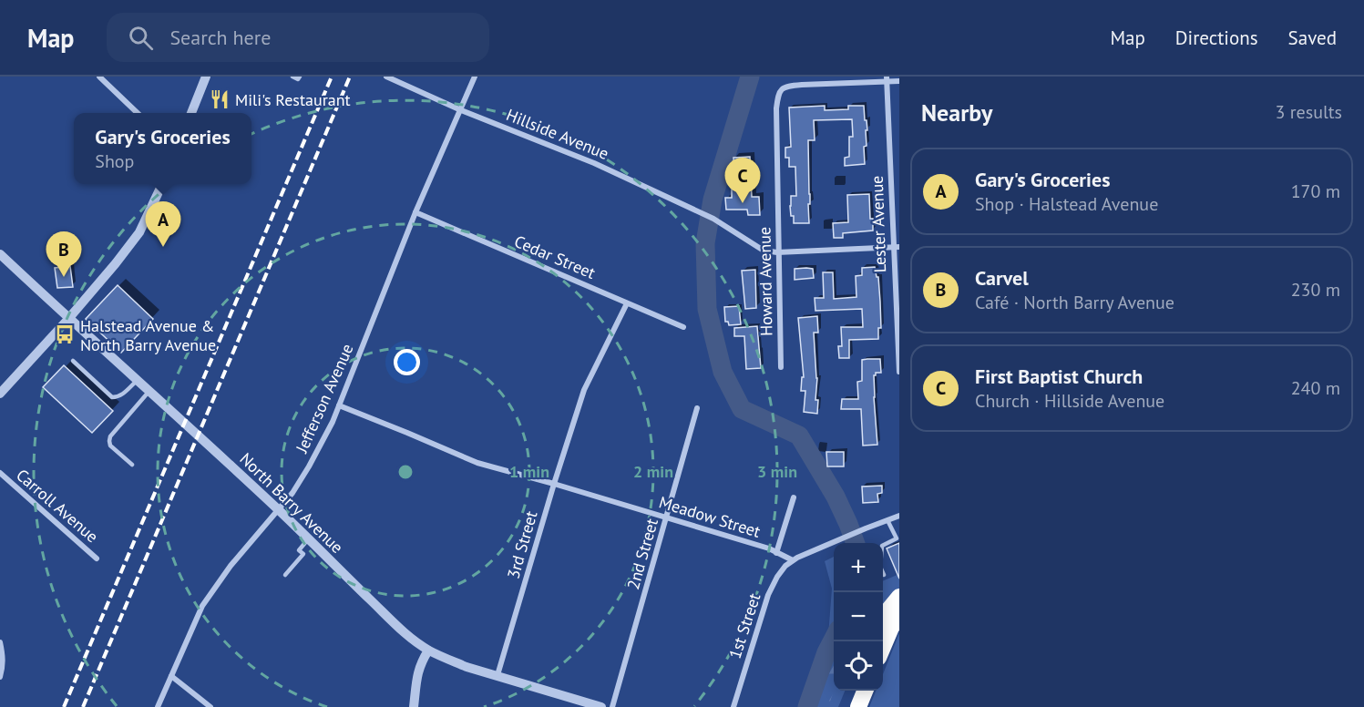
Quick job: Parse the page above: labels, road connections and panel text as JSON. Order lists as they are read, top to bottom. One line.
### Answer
{"streets":{"street":["Hillside Avenue","Lester Avenue","Cedar Street","Howard Avenue","Jefferson Avenue","North Barry Avenue","Carroll Avenue","Meadow Street","3rd Street","2nd Street","1st Street"]},"crossings":[["Hillside Avenue","Howard Avenue"],["Hillside Avenue","Jefferson Avenue"],["Lester Avenue","Howard Avenue"],["Cedar Street","Jefferson Avenue"],["Cedar Street","3rd Street"],["Jefferson Avenue","North Barry Avenue"],["Jefferson Avenue","Meadow Street"],["North Barry Avenue","3rd Street"],["Meadow Street","3rd Street"],["Meadow Street","2nd Street"],["Meadow Street","1st Street"]],"places":{"restaurant":["Mili's Restaurant"],"bus stop":["Halstead Avenue & North Barry Avenue"]},"page":{"header":"Map","search":"Search here","nav":["Map","Directions","Saved"],"heading":["Nearby","3 results"],"popup":["Gary's Groceries","Shop"],"list":[{"mark":"A","name":"Gary's Groceries","note":"Shop · Halstead Avenue","value":"170 m"},{"mark":"B","name":"Carvel","note":"Café · North Barry Avenue","value":"230 m"},{"mark":"C","name":"First Baptist Church","note":"Church · Hillside Avenue","value":"240 m"}],"pins":["C","A","B"],"map_buttons":["+","−"]},"rings":["1 min","2 min","3 min"]}
